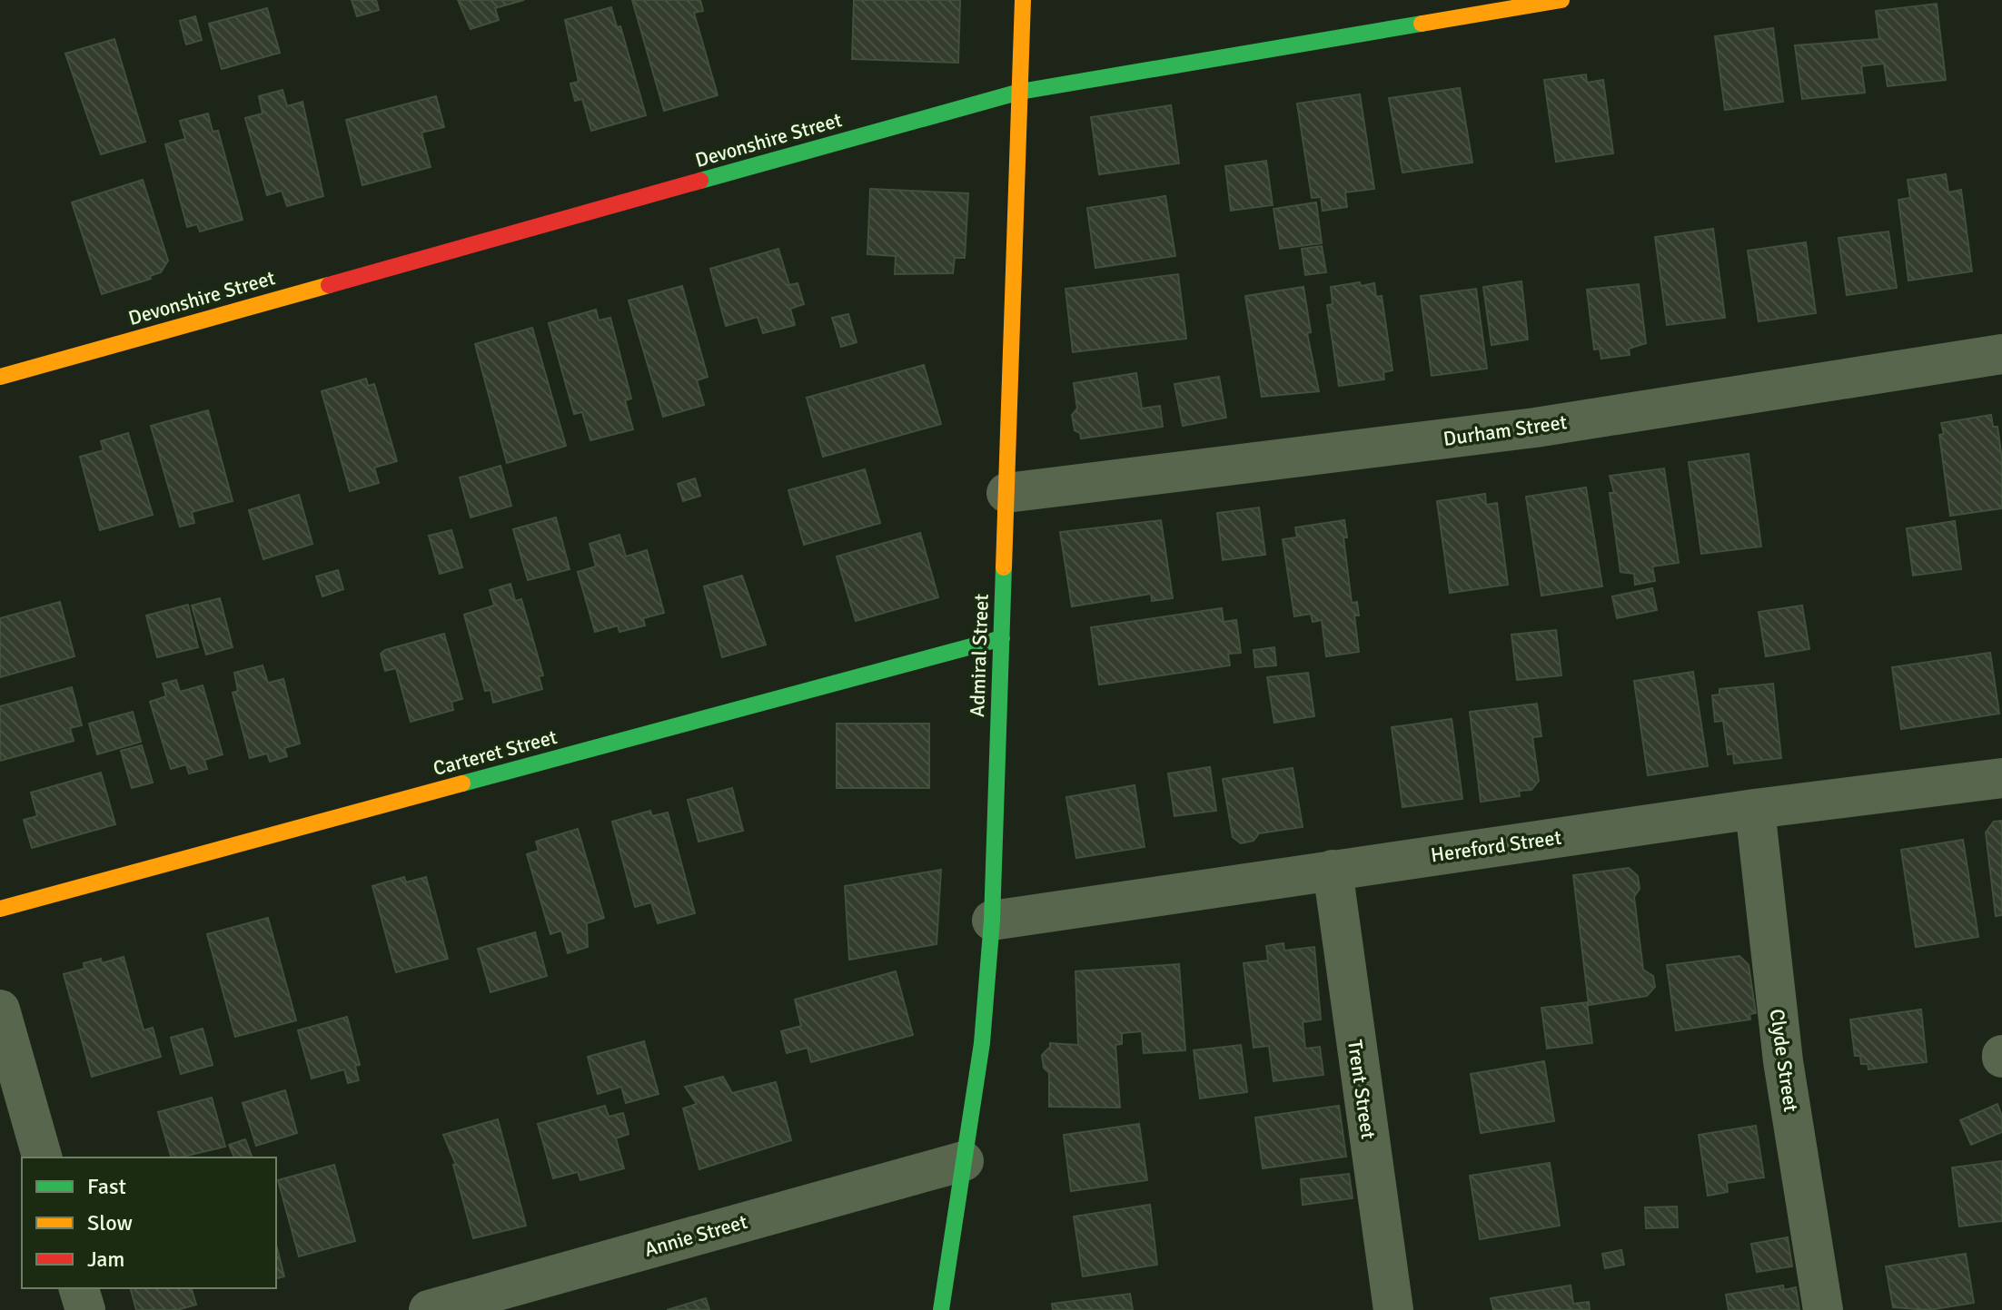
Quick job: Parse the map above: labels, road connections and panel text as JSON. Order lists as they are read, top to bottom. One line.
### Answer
{"streets":{"street":["Devonshire Street","Durham Street","Admiral Street","Carteret Street","Hereford Street","Clyde Street","Trent Street","Annie Street"]},"crossings":[["Devonshire Street","Admiral Street"],["Durham Street","Admiral Street"],["Admiral Street","Carteret Street"],["Admiral Street","Hereford Street"],["Admiral Street","Annie Street"],["Hereford Street","Clyde Street"],["Hereford Street","Trent Street"]],"legend":["Fast","Slow","Jam"]}
